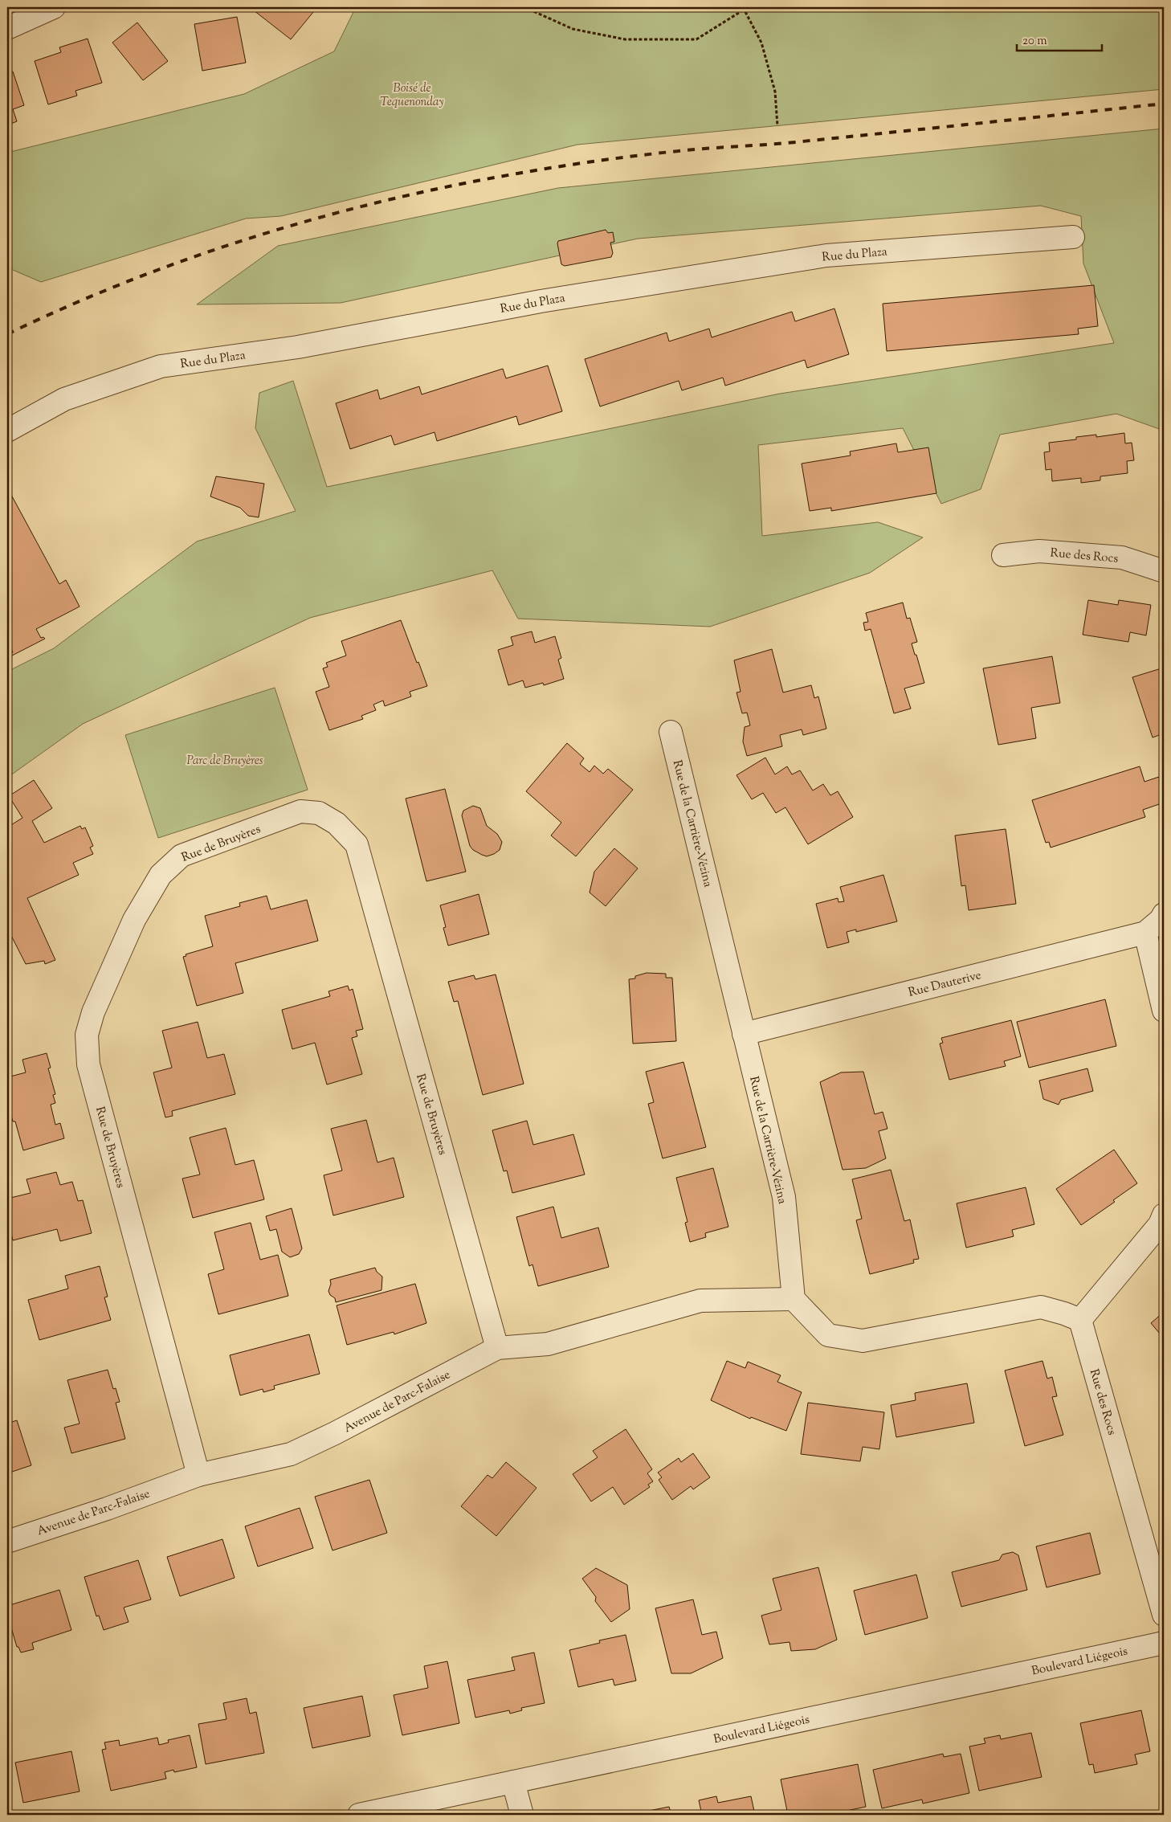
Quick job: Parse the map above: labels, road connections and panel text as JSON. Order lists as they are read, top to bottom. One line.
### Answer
{"streets":{"street":["Rue du Plaza","Rue des Rocs","Rue de la Carrière-Vézina","Rue de Bruyères","Rue Dauterive","Avenue de Parc-Falaise","Boulevard Liégeois"]},"crossings":[["Rue de la Carrière-Vézina","Rue Dauterive"],["Rue de la Carrière-Vézina","Avenue de Parc-Falaise"],["Rue de Bruyères","Avenue de Parc-Falaise"]],"parks":["Boisé de Tequenonday","Parc de Bruyères"],"scale_bar":"20 m"}
